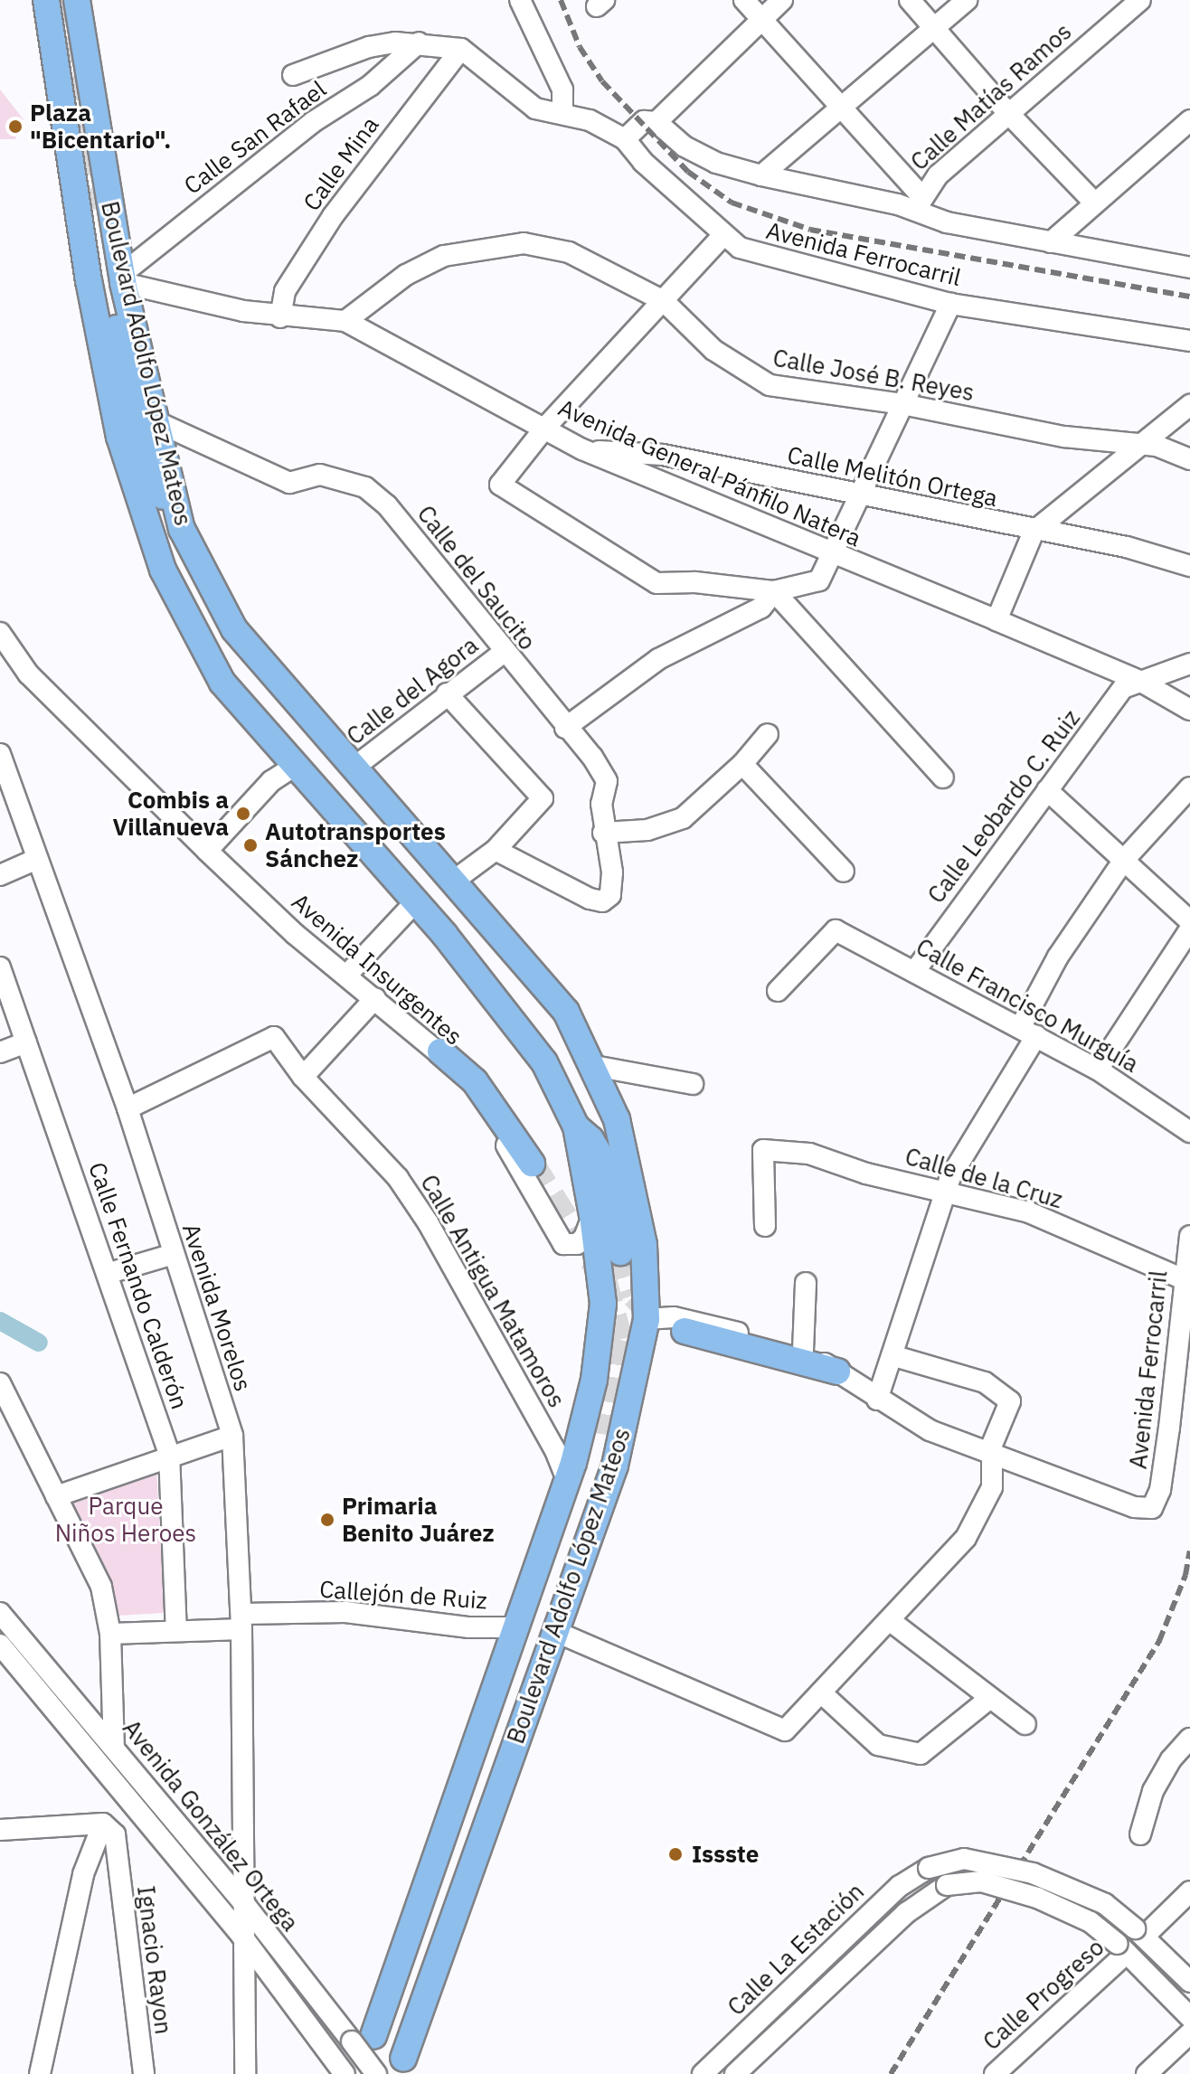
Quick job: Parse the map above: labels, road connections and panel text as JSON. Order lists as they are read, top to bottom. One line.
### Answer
{"streets":{"main road":["Boulevard Adolfo López Mateos"],"street":["Calle Matías Ramos","Calle San Rafael","Calle Mina","Avenida Ferrocarril","Calle José B. Reyes","Avenida General Pánfilo Natera","Calle Melitón Ortega","Calle del Saucito","Calle del Agora","Calle Leobardo C. Ruiz","Avenida Insurgentes","Calle Francisco Murguía","Calle de la Cruz","Calle Fernando Calderón","Calle Antigua Matamoros","Avenida Morelos","Callejón de Ruiz","Avenida González Ortega","Calle La Estación","Ignacio Rayon","Calle Progreso"]},"crossings":[["Calle San Rafael","Boulevard Adolfo López Mateos"],["Calle San Rafael","Avenida General Pánfilo Natera"],["Calle Mina","Avenida Ferrocarril"],["Calle Mina","Avenida General Pánfilo Natera"],["Avenida Ferrocarril","Calle de la Cruz"],["Boulevard Adolfo López Mateos","Avenida General Pánfilo Natera"],["Boulevard Adolfo López Mateos","Calle del Saucito"],["Boulevard Adolfo López Mateos","Calle del Agora"],["Boulevard Adolfo López Mateos","Avenida Insurgentes"],["Boulevard Adolfo López Mateos","Calle Antigua Matamoros"],["Boulevard Adolfo López Mateos","Callejón de Ruiz"],["Boulevard Adolfo López Mateos","Avenida González Ortega"],["Calle José B. Reyes","Avenida General Pánfilo Natera"],["Avenida General Pánfilo Natera","Calle Melitón Ortega"],["Avenida General Pánfilo Natera","Calle Leobardo C. Ruiz"],["Calle del Saucito","Calle del Agora"],["Calle Leobardo C. Ruiz","Calle Francisco Murguía"],["Calle Fernando Calderón","Callejón de Ruiz"],["Calle Antigua Matamoros","Avenida Morelos"],["Avenida Morelos","Callejón de Ruiz"],["Avenida Morelos","Avenida González Ortega"],["Calle La Estación","Calle Progreso"]],"parks":["Parque Niños Heroes"],"places":["Plaza \"Bicentario\".","Combis a Villanueva","Autotransportes Sánchez","Primaria Benito Juárez","Issste"]}
